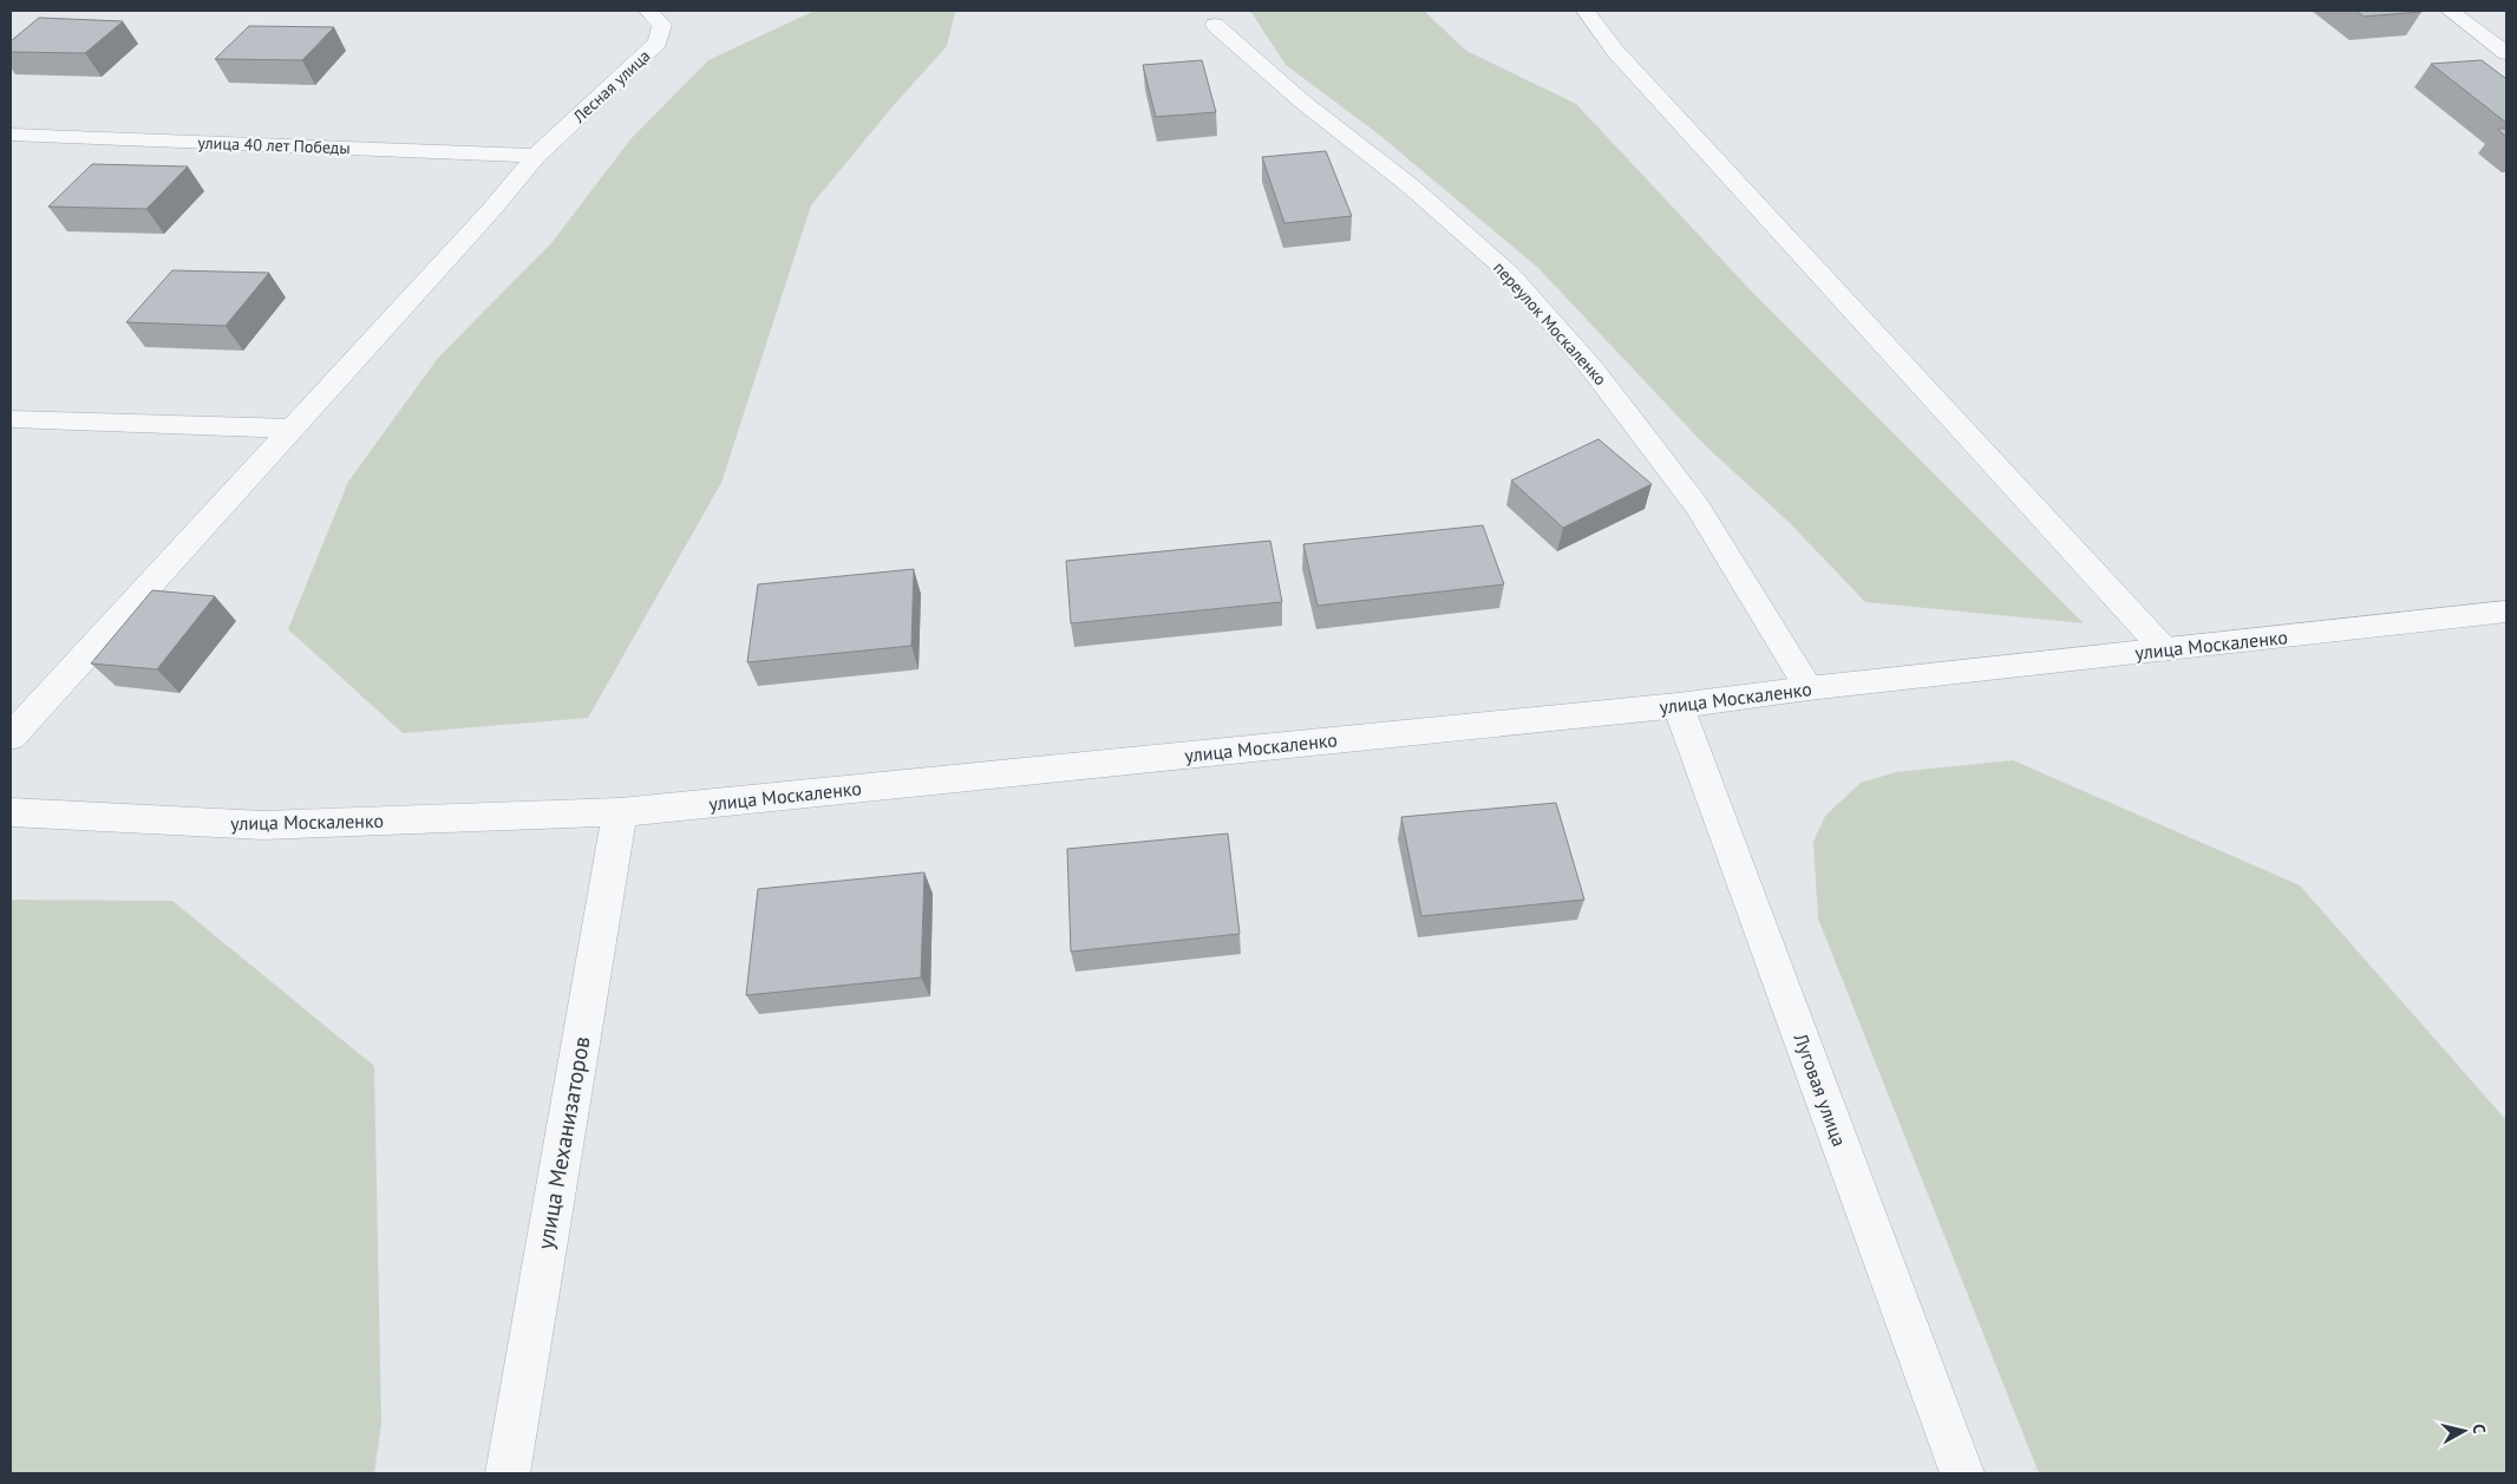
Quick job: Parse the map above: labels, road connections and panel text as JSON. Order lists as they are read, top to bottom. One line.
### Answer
{"streets":{"street":["Лесная улица","улица 40 лет Победы","переулок Москаленко","улица Москаленко","Луговая улица","улица Механизаторов"]},"crossings":[["Лесная улица","улица 40 лет Победы"],["переулок Москаленко","улица Москаленко"],["улица Москаленко","Луговая улица"],["улица Москаленко","улица Механизаторов"]],"north":"right"}
